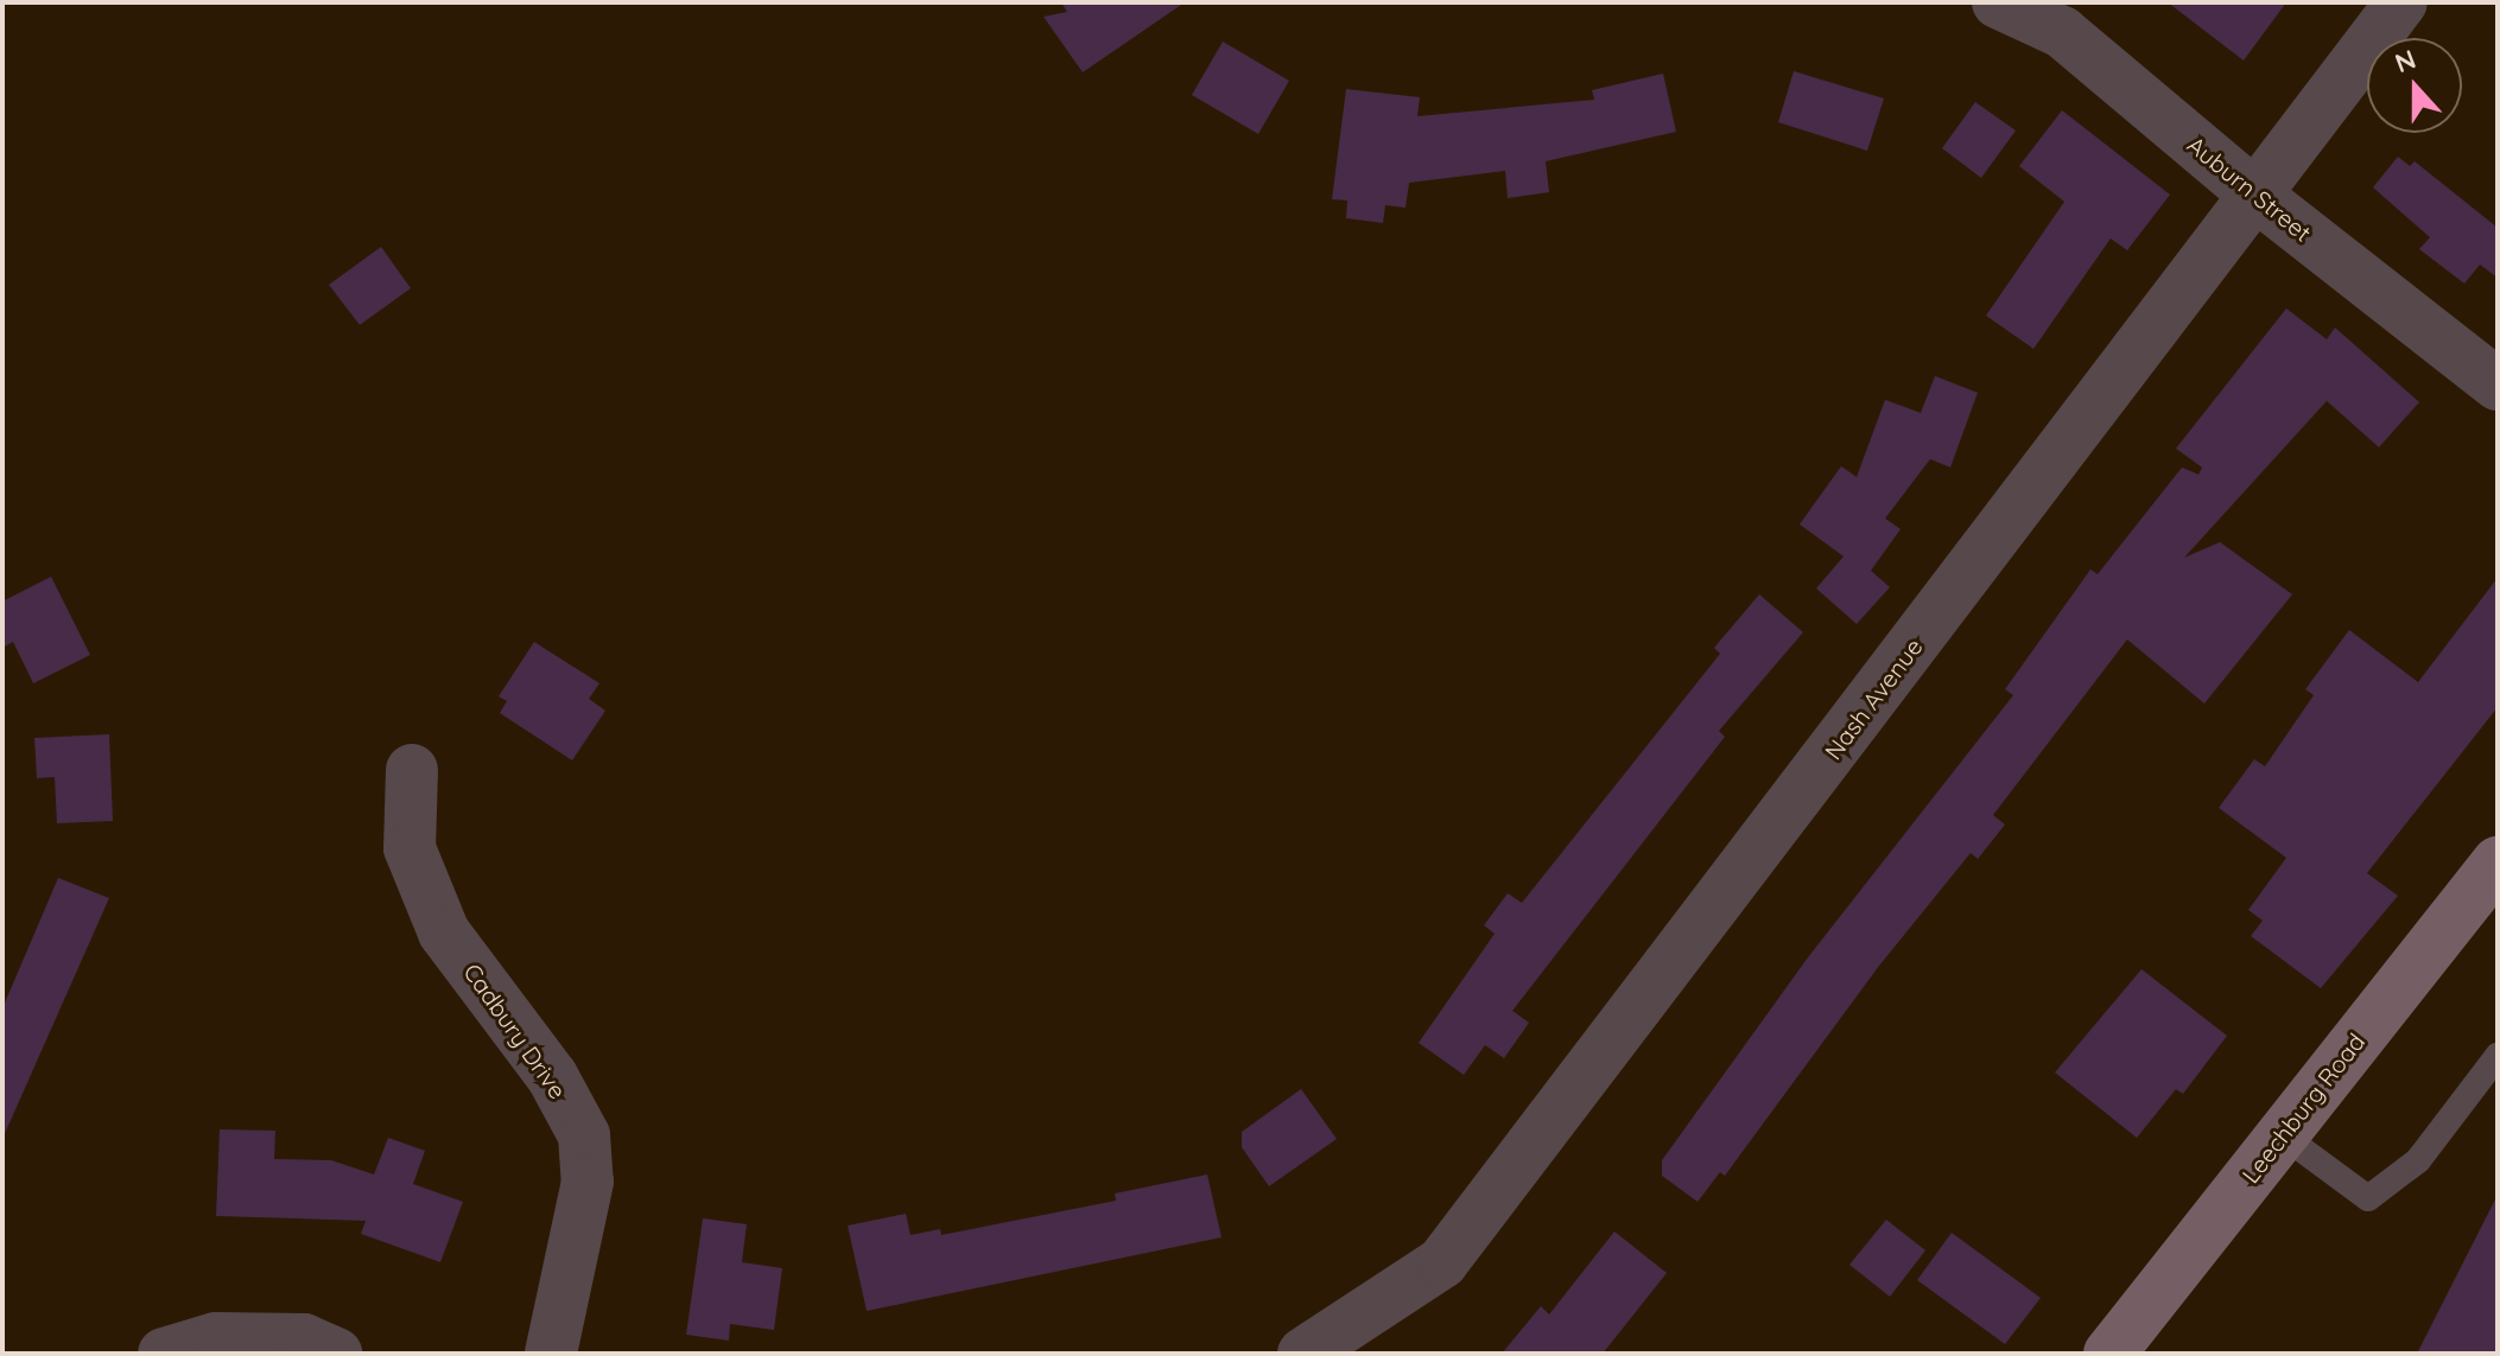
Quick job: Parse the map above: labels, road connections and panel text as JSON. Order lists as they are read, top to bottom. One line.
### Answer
{"streets":{"street":["Auburn Street","Nash Avenue","Cadbury Drive","Leechburg Road"]},"crossings":[["Auburn Street","Nash Avenue"]],"north":"top"}
